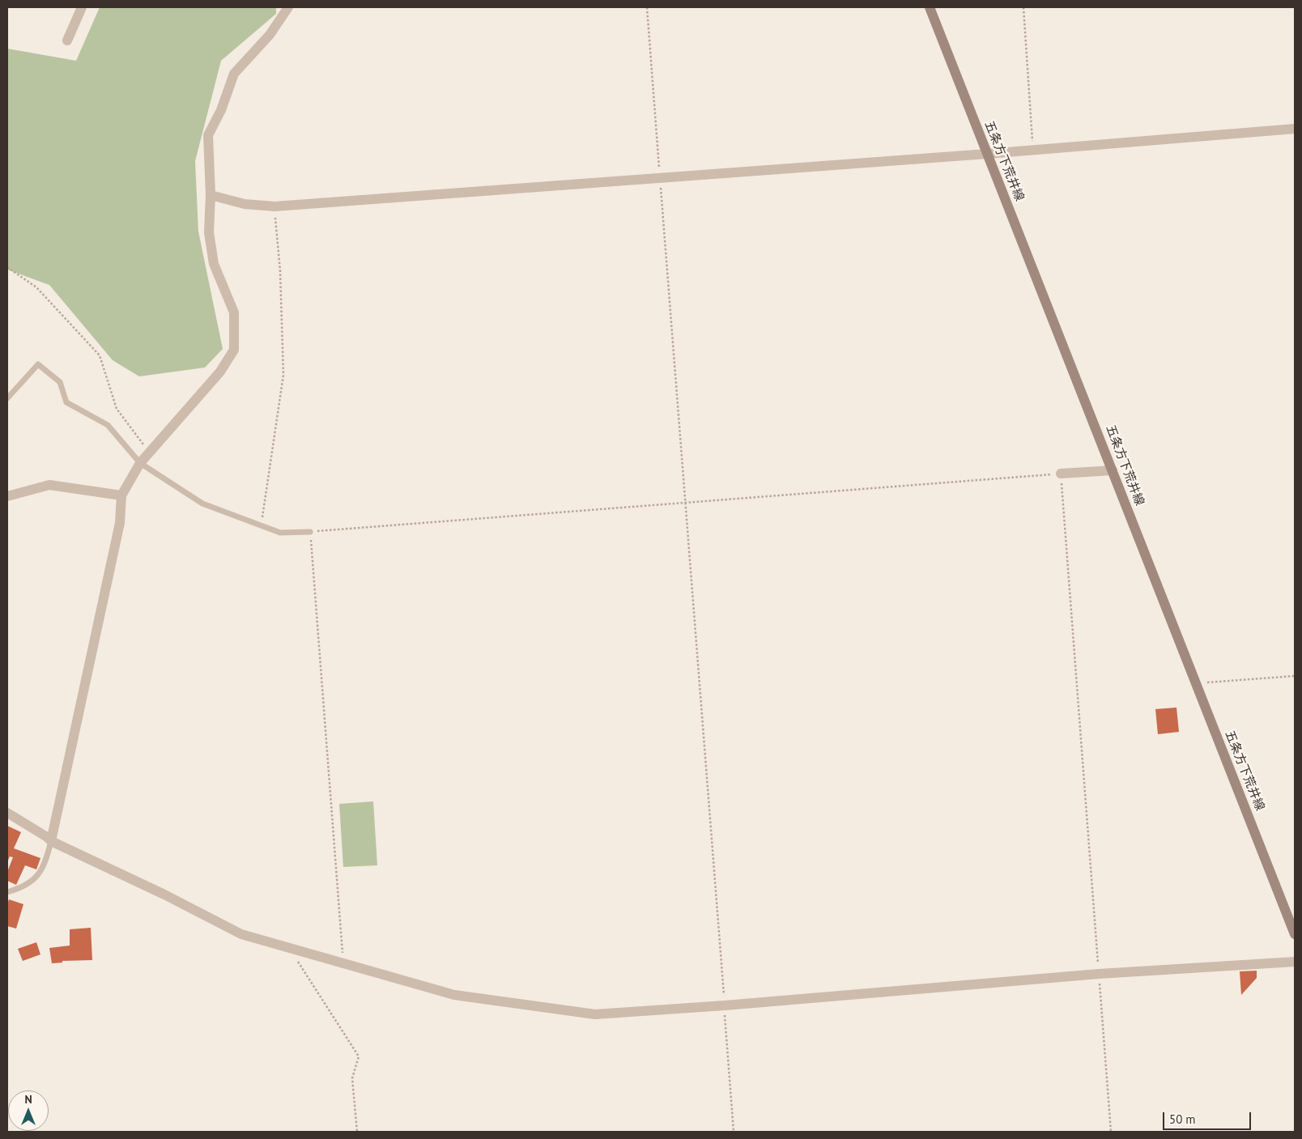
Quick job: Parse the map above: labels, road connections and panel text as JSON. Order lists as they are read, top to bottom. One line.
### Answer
{"streets":{"main road":["五条方下荒井線"]},"scale_bar":"50 m","north":"top"}
